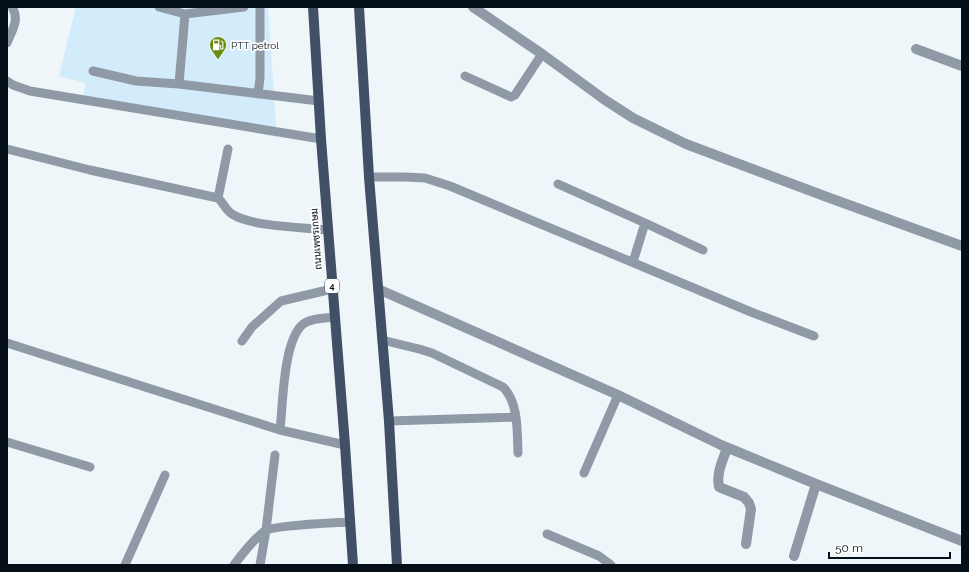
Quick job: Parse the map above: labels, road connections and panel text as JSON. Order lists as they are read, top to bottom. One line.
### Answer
{"streets":{"main road":["ถนนเพชรเกษม","4"]},"places":{"fuel station":["PTT petrol"]},"scale_bar":"50 m"}
